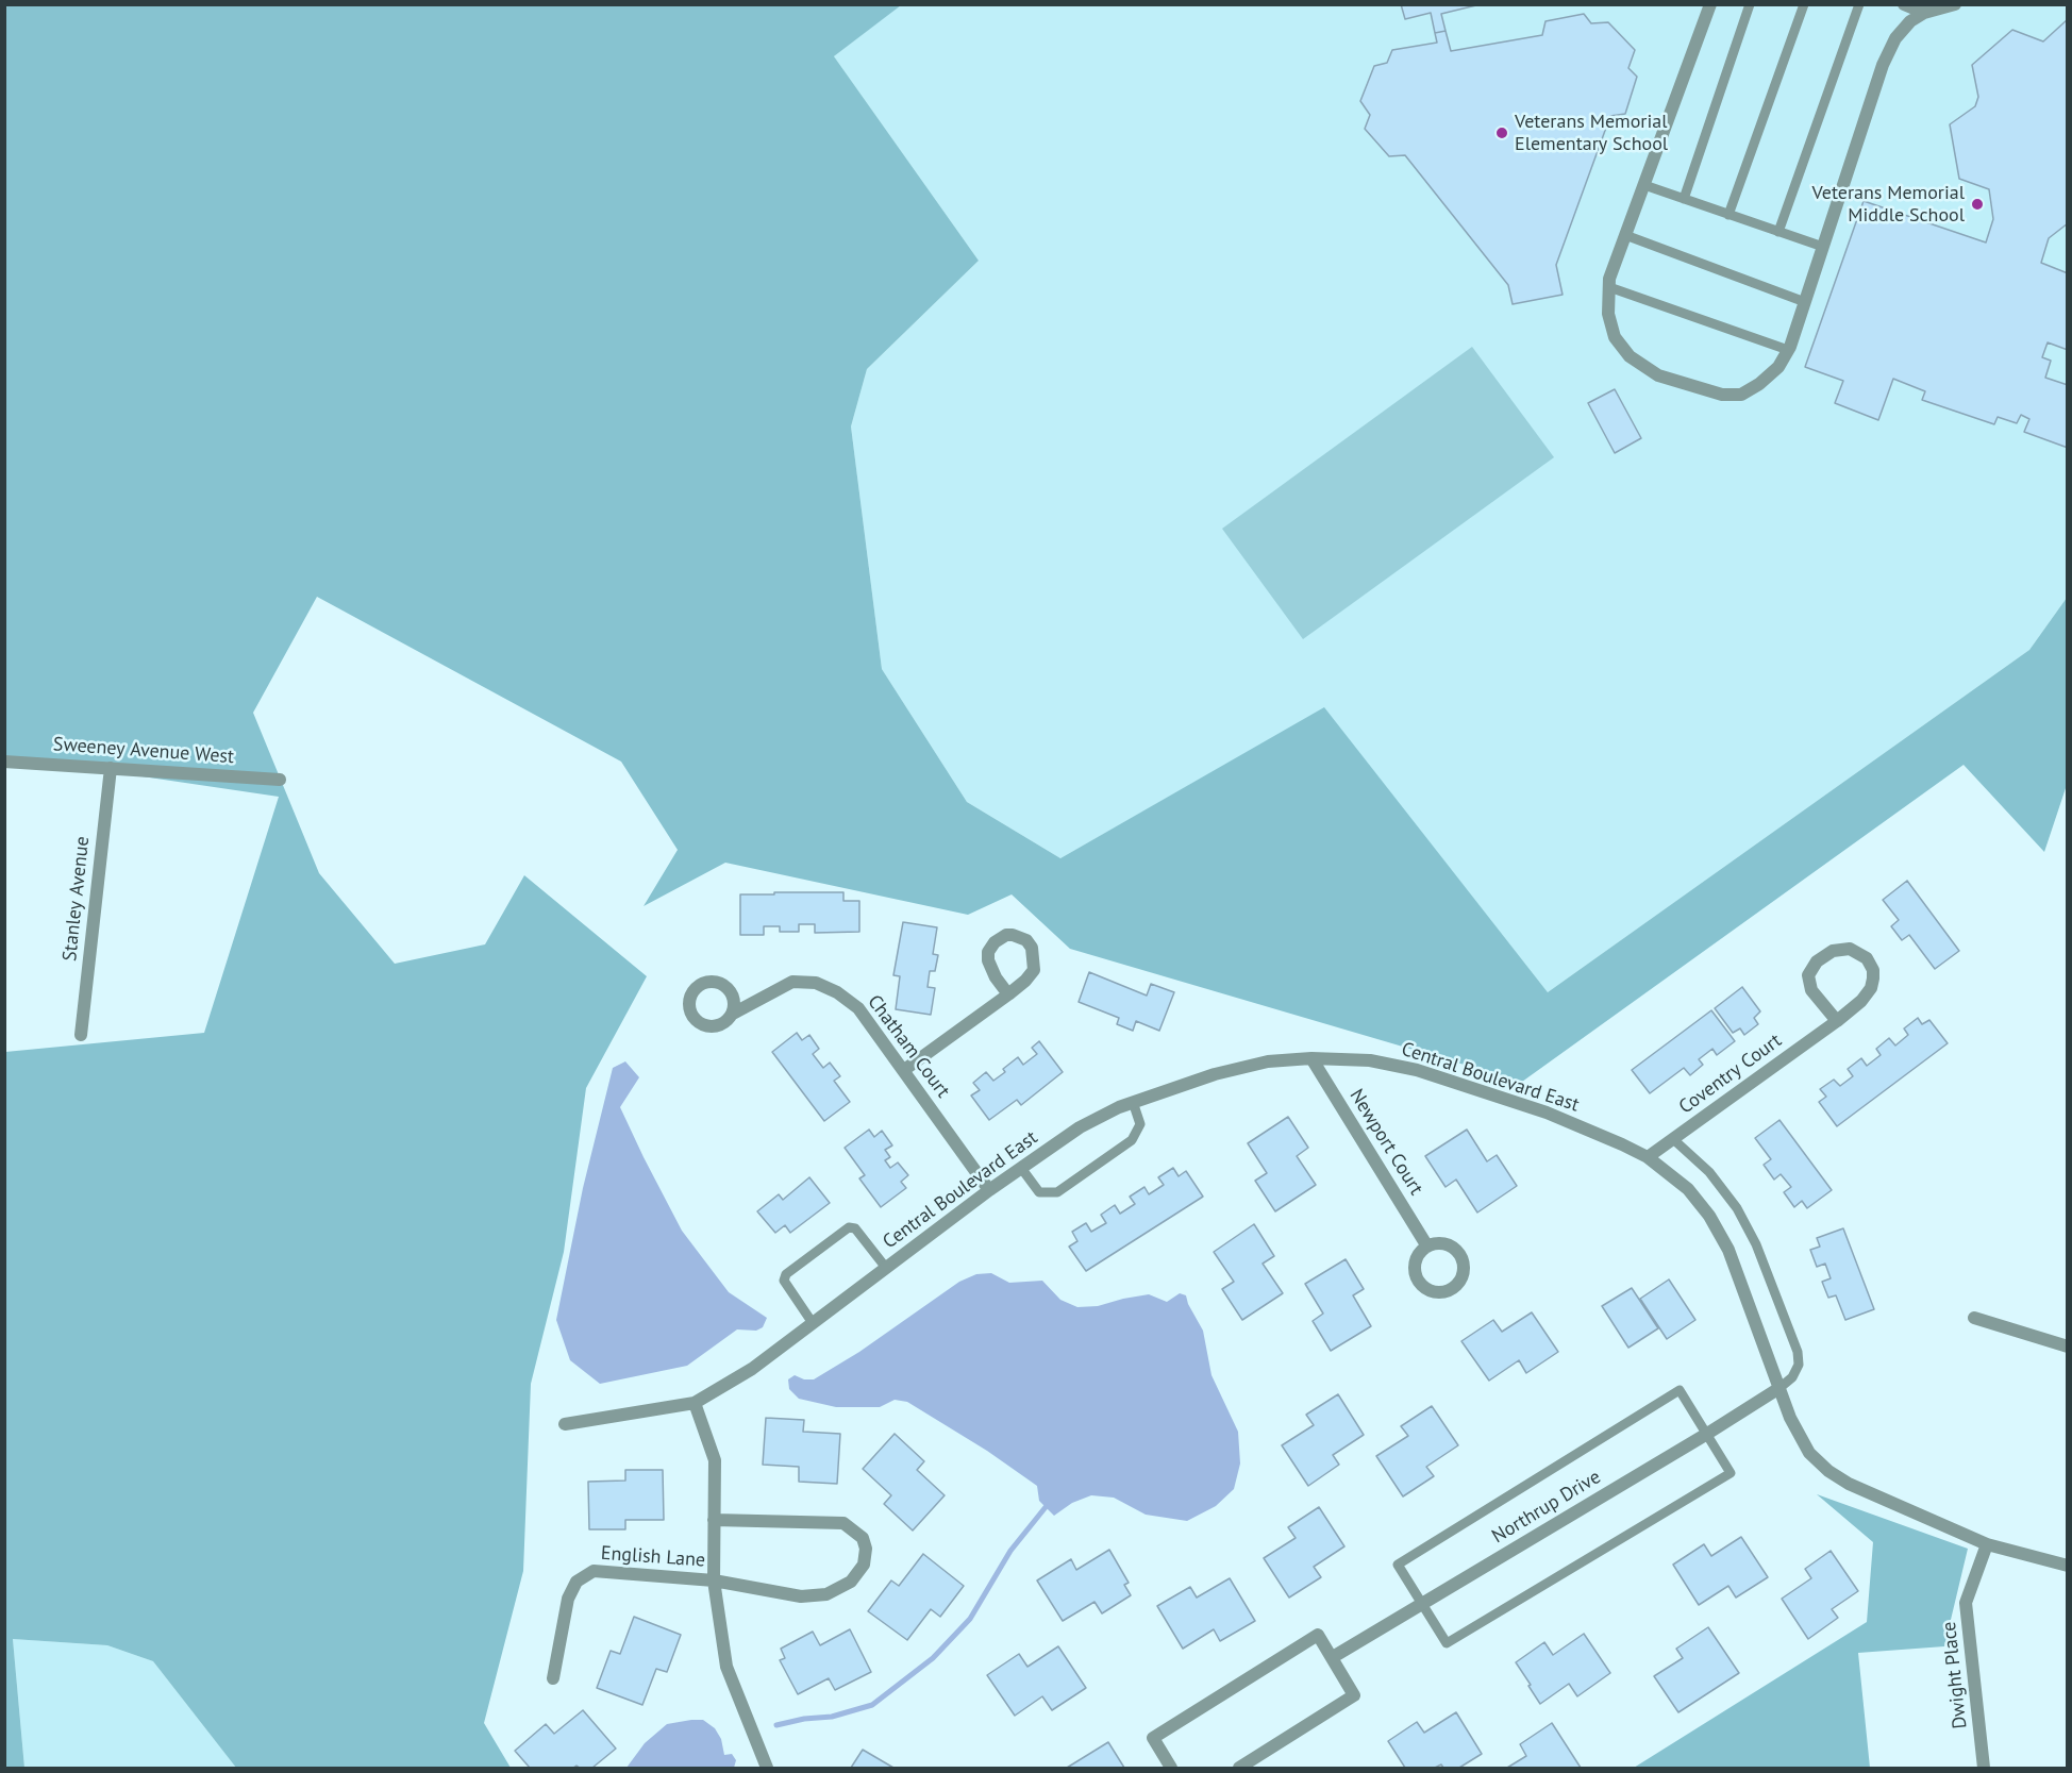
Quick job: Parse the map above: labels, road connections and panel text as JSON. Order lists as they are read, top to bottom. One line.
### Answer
{"streets":{"street":["Sweeney Avenue West","Stanley Avenue","Chatham Court","Coventry Court","Central Boulevard East","Newport Court","Northrup Drive","English Lane","Dwight Place"]},"crossings":[["Sweeney Avenue West","Stanley Avenue"],["Chatham Court","Central Boulevard East"],["Coventry Court","Central Boulevard East"],["Central Boulevard East","Newport Court"],["Central Boulevard East","Northrup Drive"],["Central Boulevard East","Dwight Place"]],"places":["Veterans Memorial Elementary School","Veterans Memorial Middle School"]}
